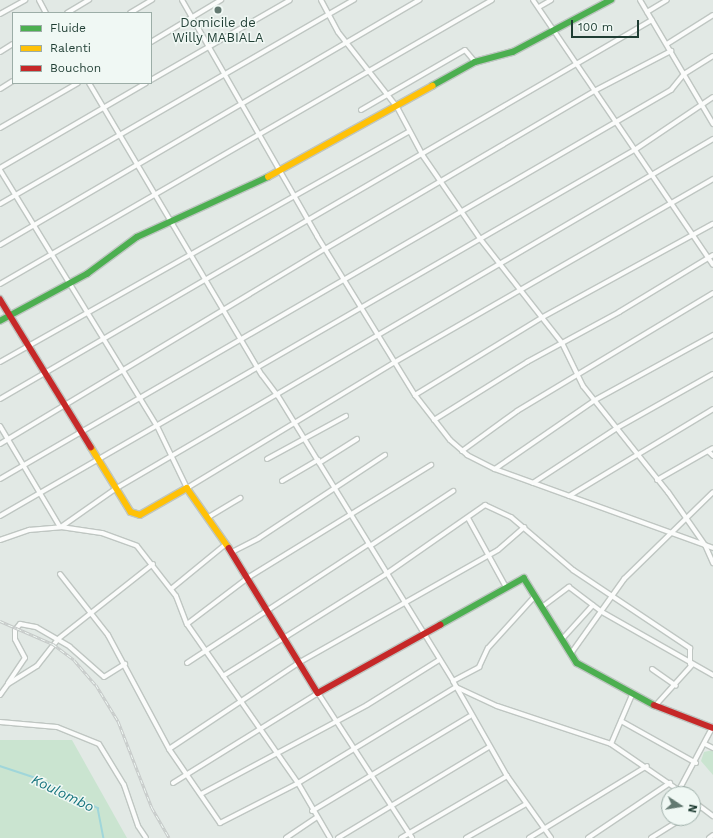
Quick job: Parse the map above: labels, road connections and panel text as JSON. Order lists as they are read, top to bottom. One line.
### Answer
{"water":["Koulombo"],"places":["Domicile de Willy MABIALA"],"legend":["Fluide","Ralenti","Bouchon"],"scale_bar":"100 m","north":"right"}
